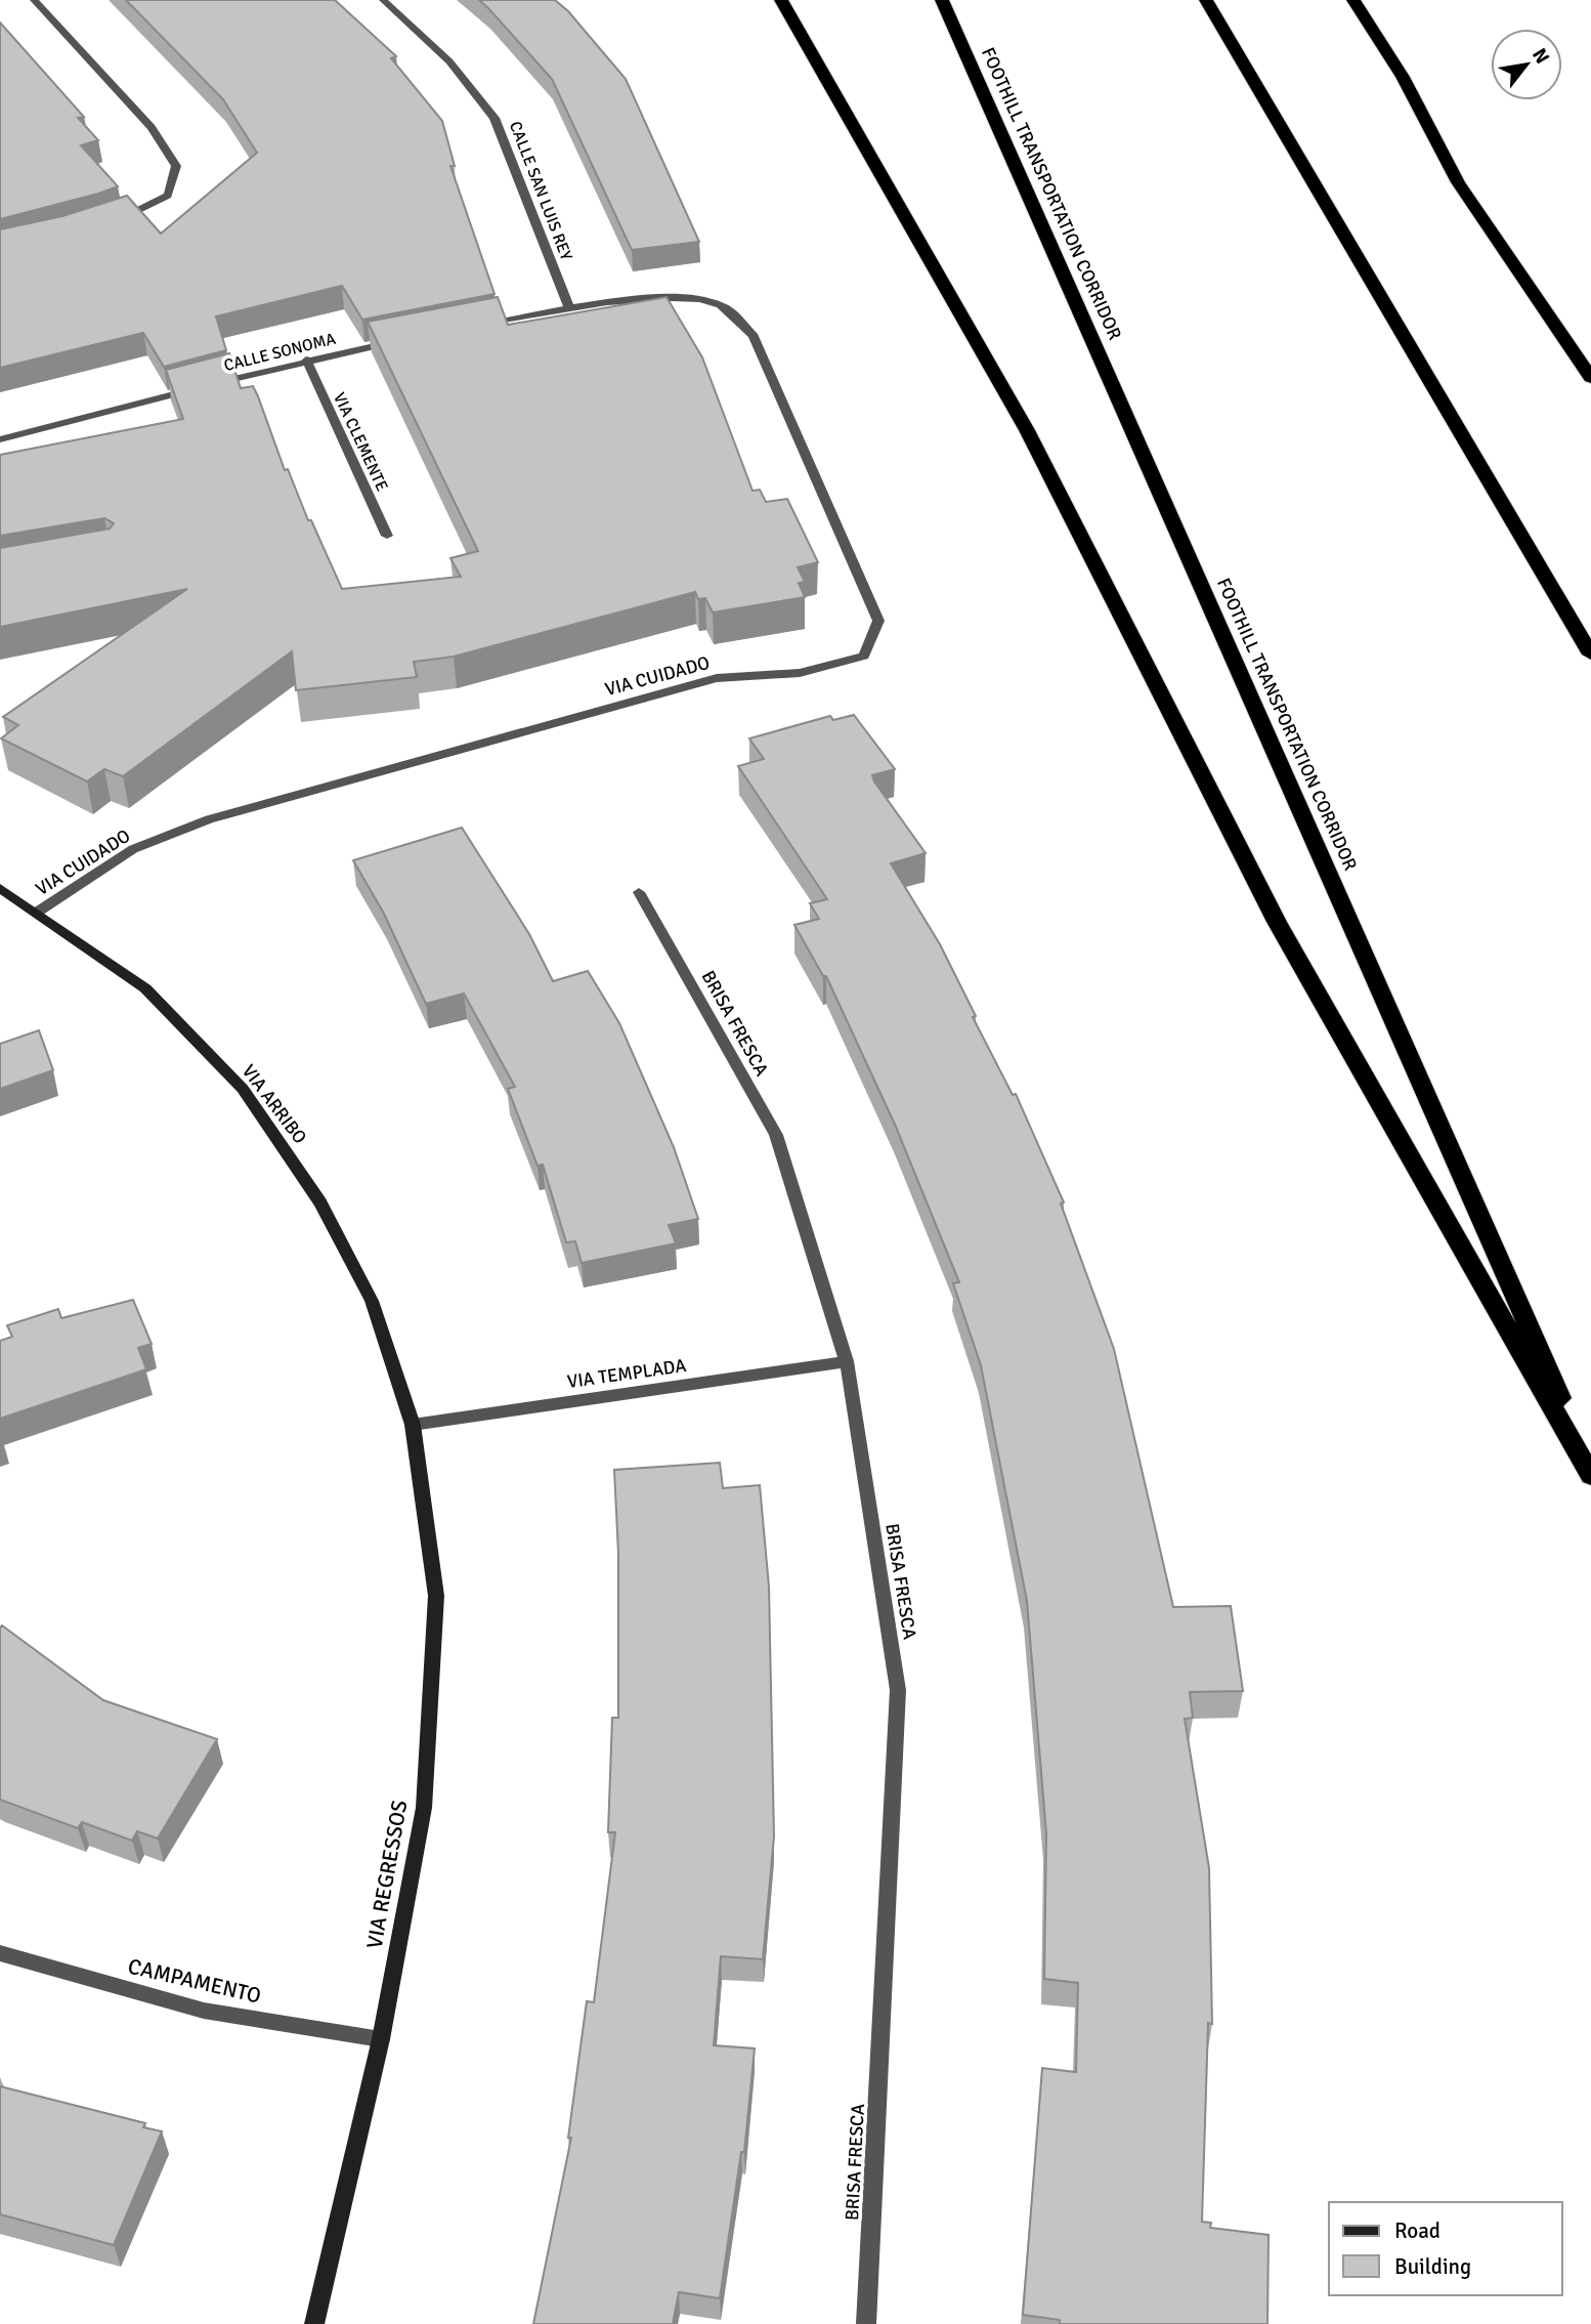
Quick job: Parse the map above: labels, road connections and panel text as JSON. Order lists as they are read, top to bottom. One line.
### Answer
{"streets":{"highway":["FOOTHILL TRANSPORTATION CORRIDOR"],"street":["CALLE SAN LUIS REY","CALLE SONOMA","VIA CLEMENTE","VIA CUIDADO","BRISA FRESCA","VIA ARRIBO","VIA TEMPLADA","VIA REGRESSOS","CAMPAMENTO"]},"crossings":[["CALLE SAN LUIS REY","VIA CUIDADO"],["CALLE SONOMA","VIA CLEMENTE"],["VIA CUIDADO","VIA ARRIBO"],["BRISA FRESCA","VIA TEMPLADA"],["VIA ARRIBO","VIA TEMPLADA"],["VIA ARRIBO","VIA REGRESSOS"],["VIA TEMPLADA","VIA REGRESSOS"],["VIA REGRESSOS","CAMPAMENTO"]],"legend":["Road","Building"],"north":"top right"}
